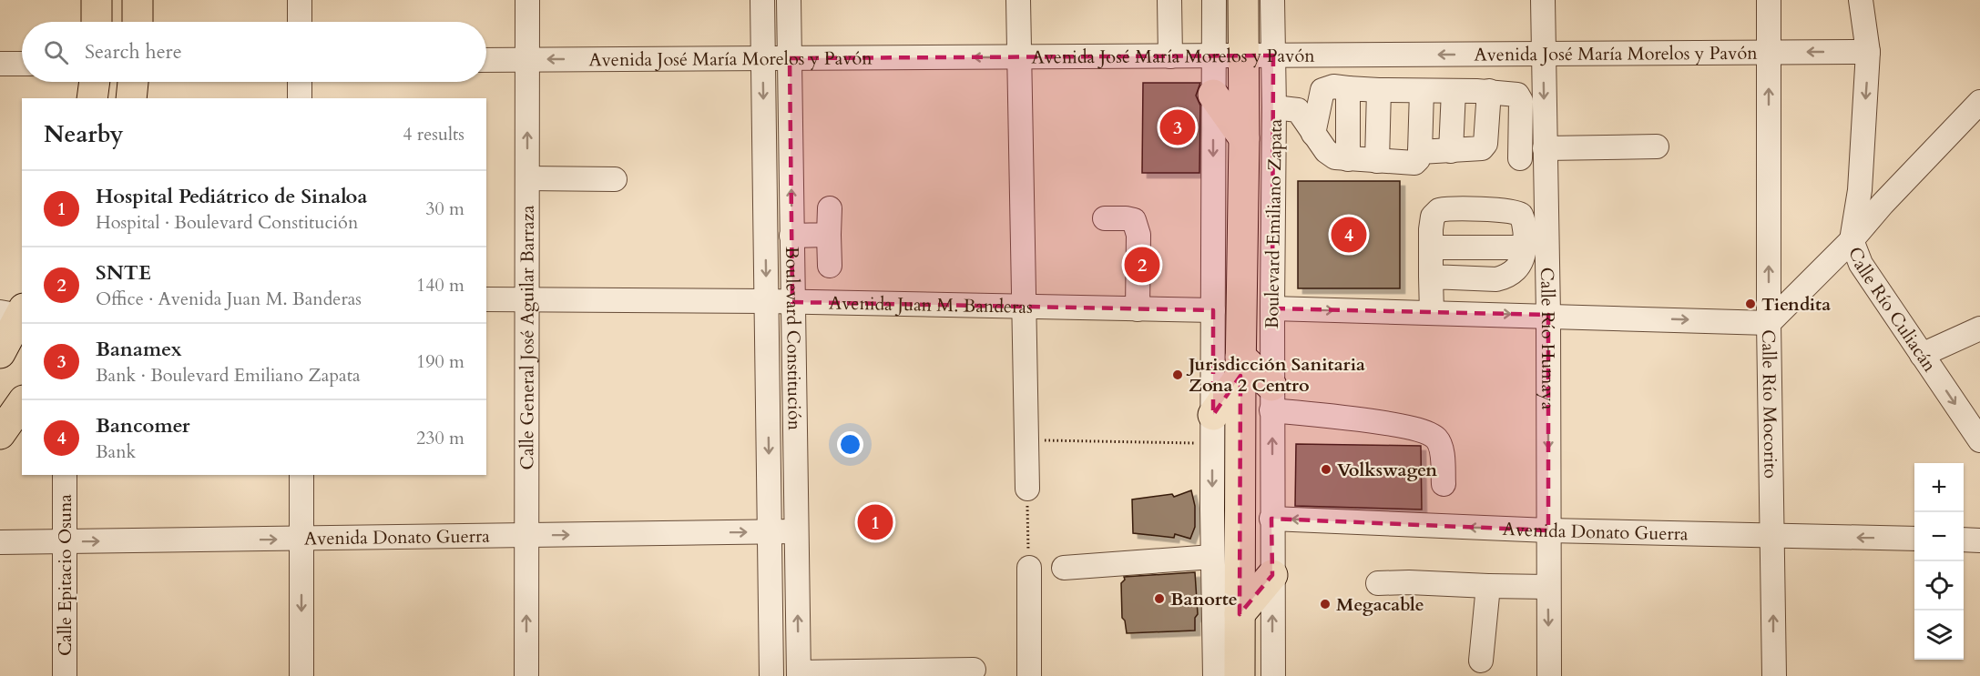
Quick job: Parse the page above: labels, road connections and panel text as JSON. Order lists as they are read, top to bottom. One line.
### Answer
{"streets":{"main road":["Boulevard Emiliano Zapata"],"street":["Avenida José María Morelos y Pavón","Avenida Juan M. Banderas","Calle Río Culiacán","Calle Río Humaya","Calle General José Aguilar Barraza","Boulevard Constitución","Calle Río Mocorito","Avenida Donato Guerra","Calle Epitacio Osuna"]},"crossings":[["Avenida José María Morelos y Pavón","Boulevard Emiliano Zapata"],["Avenida José María Morelos y Pavón","Calle Río Culiacán"],["Avenida José María Morelos y Pavón","Calle Río Humaya"],["Avenida José María Morelos y Pavón","Calle General José Aguilar Barraza"],["Avenida José María Morelos y Pavón","Boulevard Constitución"],["Avenida José María Morelos y Pavón","Calle Río Mocorito"],["Boulevard Emiliano Zapata","Avenida Donato Guerra"],["Avenida Juan M. Banderas","Calle General José Aguilar Barraza"],["Avenida Juan M. Banderas","Boulevard Constitución"],["Calle Río Humaya","Avenida Donato Guerra"],["Calle General José Aguilar Barraza","Avenida Donato Guerra"],["Boulevard Constitución","Avenida Donato Guerra"],["Calle Río Mocorito","Avenida Donato Guerra"],["Avenida Donato Guerra","Calle Epitacio Osuna"]],"one_way":["Calle Río Culiacán","Calle General José Aguilar Barraza","Calle Río Mocorito"],"places":["Tiendita","Jurisdicción Sanitaria Zona 2 Centro","Volkswagen","Banorte","Megacable"],"page":{"search":"Search here","heading":["Nearby","4 results"],"pins":["3","4","2","1"],"list":[{"mark":"1","name":"Hospital Pediátrico de Sinaloa","note":"Hospital · Boulevard Constitución","value":"30 m"},{"mark":"2","name":"SNTE","note":"Office · Avenida Juan M. Banderas","value":"140 m"},{"mark":"3","name":"Banamex","note":"Bank · Boulevard Emiliano Zapata","value":"190 m"},{"mark":"4","name":"Bancomer","note":"Bank","value":"230 m"}],"map_buttons":["+","−"]}}
